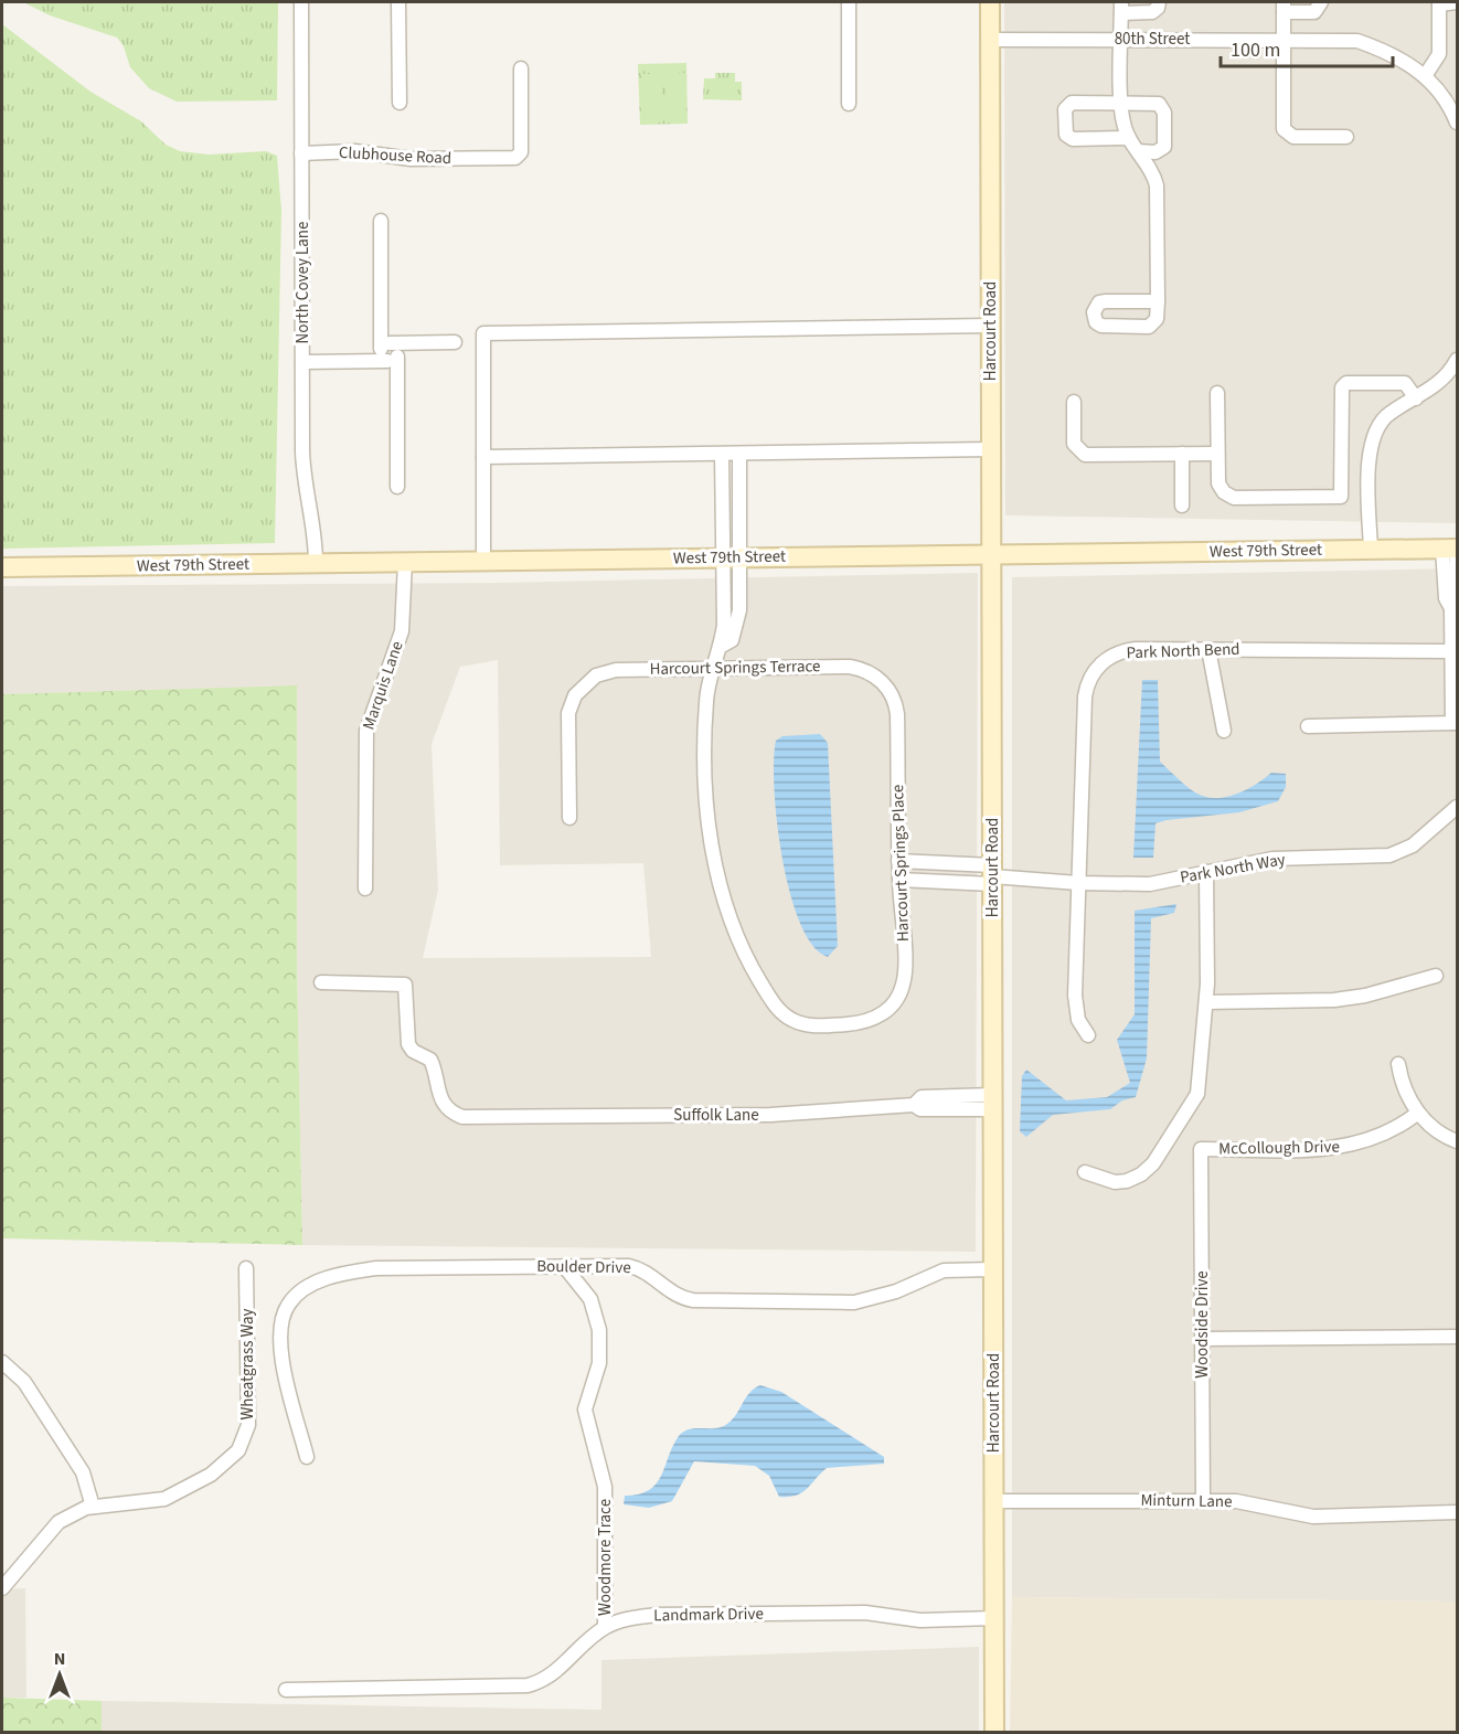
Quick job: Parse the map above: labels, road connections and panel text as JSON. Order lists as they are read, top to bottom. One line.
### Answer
{"streets":{"street":["80th Street","Clubhouse Road","North Covey Lane","Harcourt Road","West 79th Street","Park North Bend","Harcourt Springs Terrace","Marquis Lane","Harcourt Springs Place","Park North Way","Suffolk Lane","McCollough Drive","Boulder Drive","Woodside Drive","Wheatgrass Way","Minturn Lane","Woodmore Trace","Landmark Drive"]},"crossings":[["80th Street","Harcourt Road"],["Clubhouse Road","North Covey Lane"],["North Covey Lane","West 79th Street"],["Harcourt Road","West 79th Street"],["Harcourt Road","Park North Way"],["Harcourt Road","Suffolk Lane"],["Harcourt Road","Boulder Drive"],["Harcourt Road","Minturn Lane"],["Harcourt Road","Landmark Drive"],["West 79th Street","Marquis Lane"],["West 79th Street","Harcourt Springs Place"],["Park North Bend","Park North Way"],["Harcourt Springs Terrace","Harcourt Springs Place"],["McCollough Drive","Woodside Drive"],["Boulder Drive","Woodmore Trace"],["Woodside Drive","Minturn Lane"],["Woodmore Trace","Landmark Drive"]],"scale_bar":"100 m","north":"top"}
